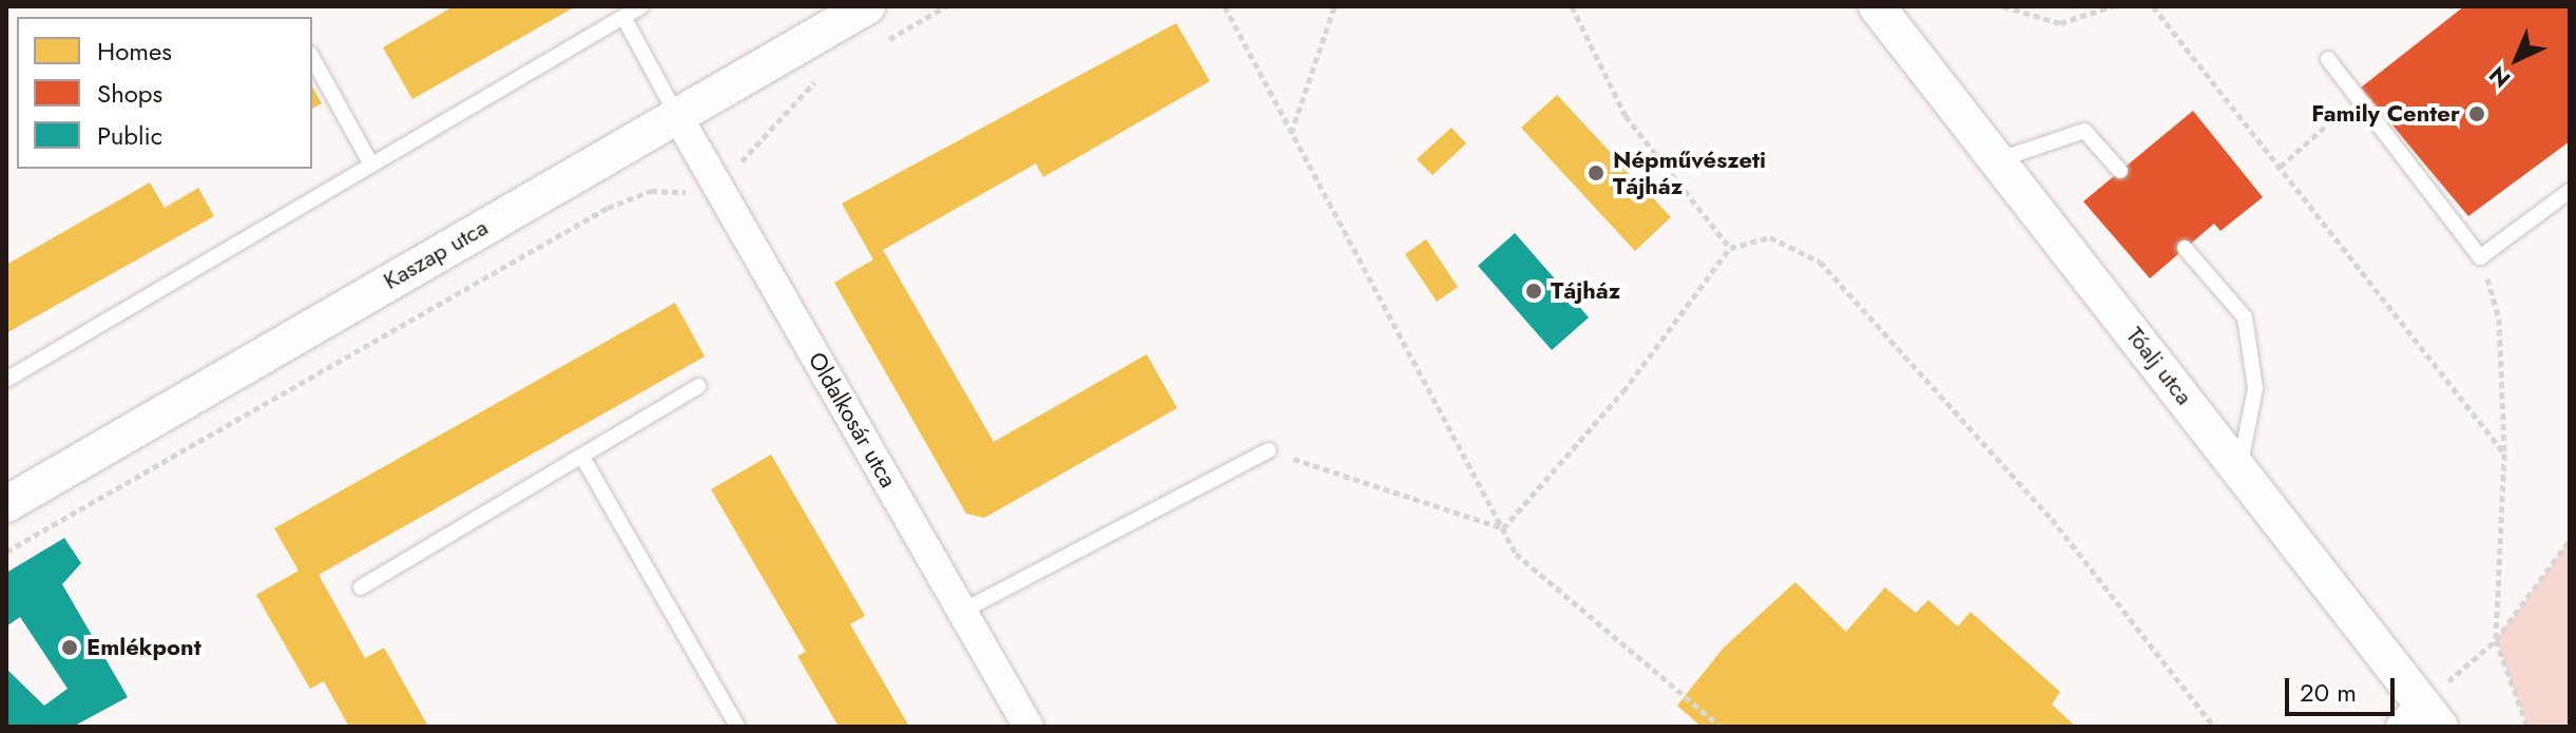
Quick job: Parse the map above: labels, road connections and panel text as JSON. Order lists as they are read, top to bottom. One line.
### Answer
{"streets":{"street":["Kaszap utca","Tóalj utca","Oldalkosár utca"]},"crossings":[["Kaszap utca","Oldalkosár utca"]],"places":["Family Center","Népművészeti Tájház","Tájház","Emlékpont"],"legend":["Homes","Shops","Public"],"scale_bar":"20 m","north":"bottom left"}
